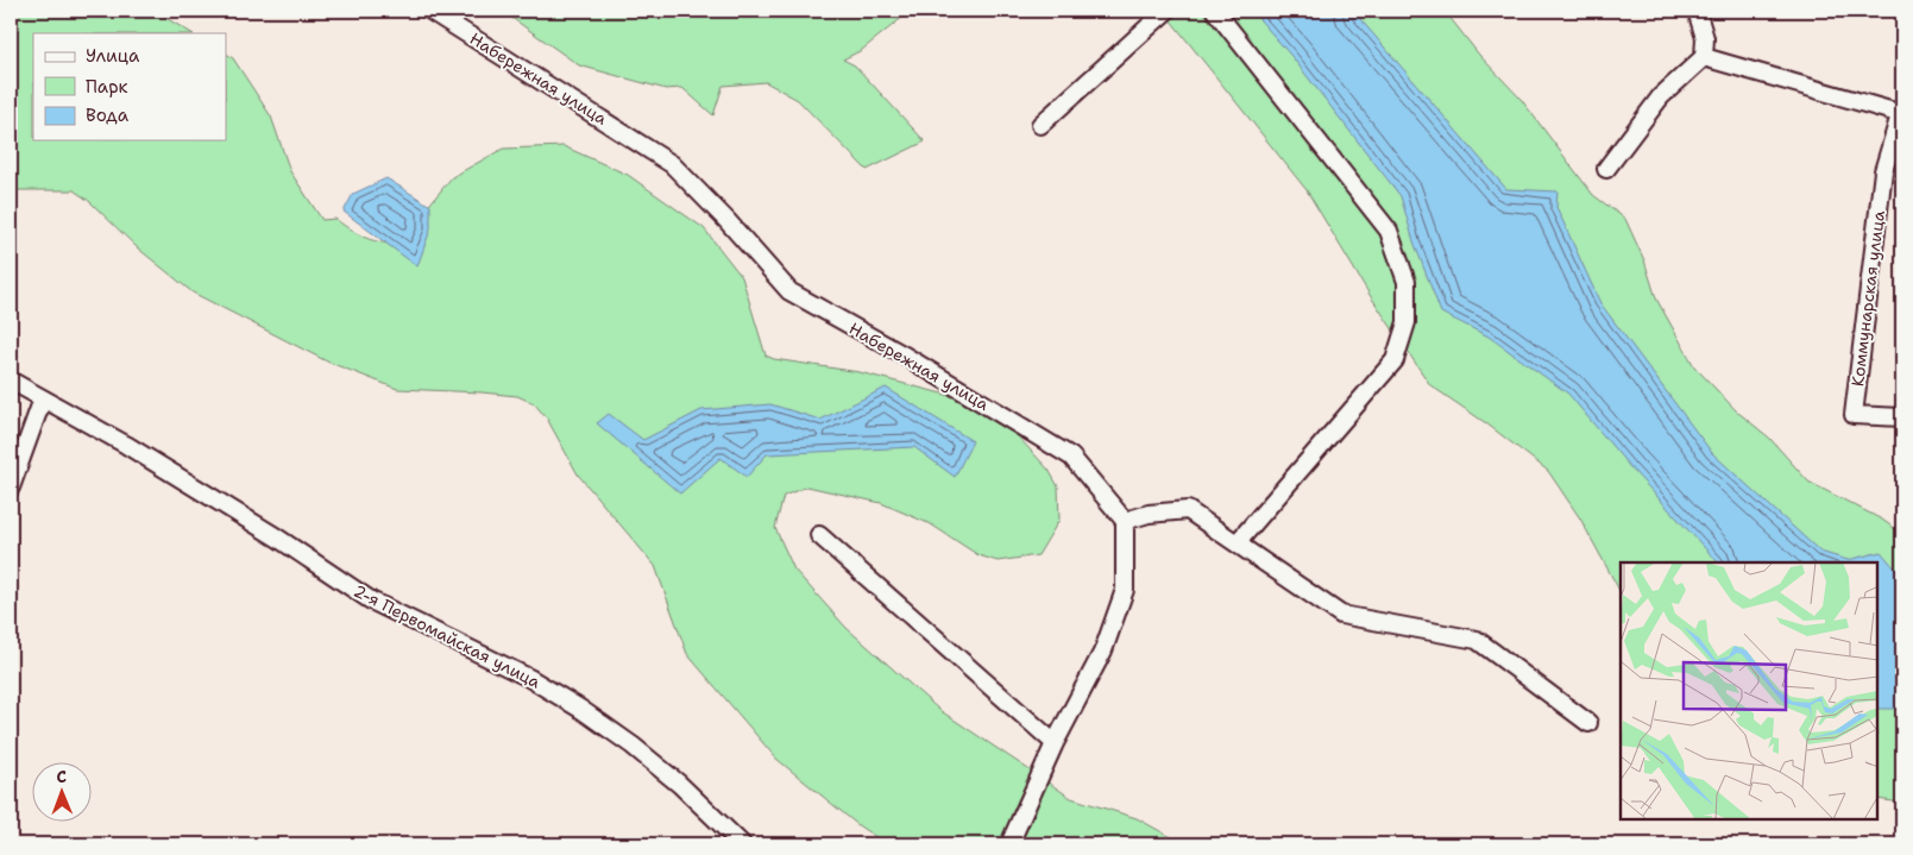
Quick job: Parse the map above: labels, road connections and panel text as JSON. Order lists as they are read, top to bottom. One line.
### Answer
{"streets":{"street":["Набережная улица","Коммунарская улица","2-я Первомайская улица"]},"legend":["Улица","Парк","Вода"],"north":"top"}
